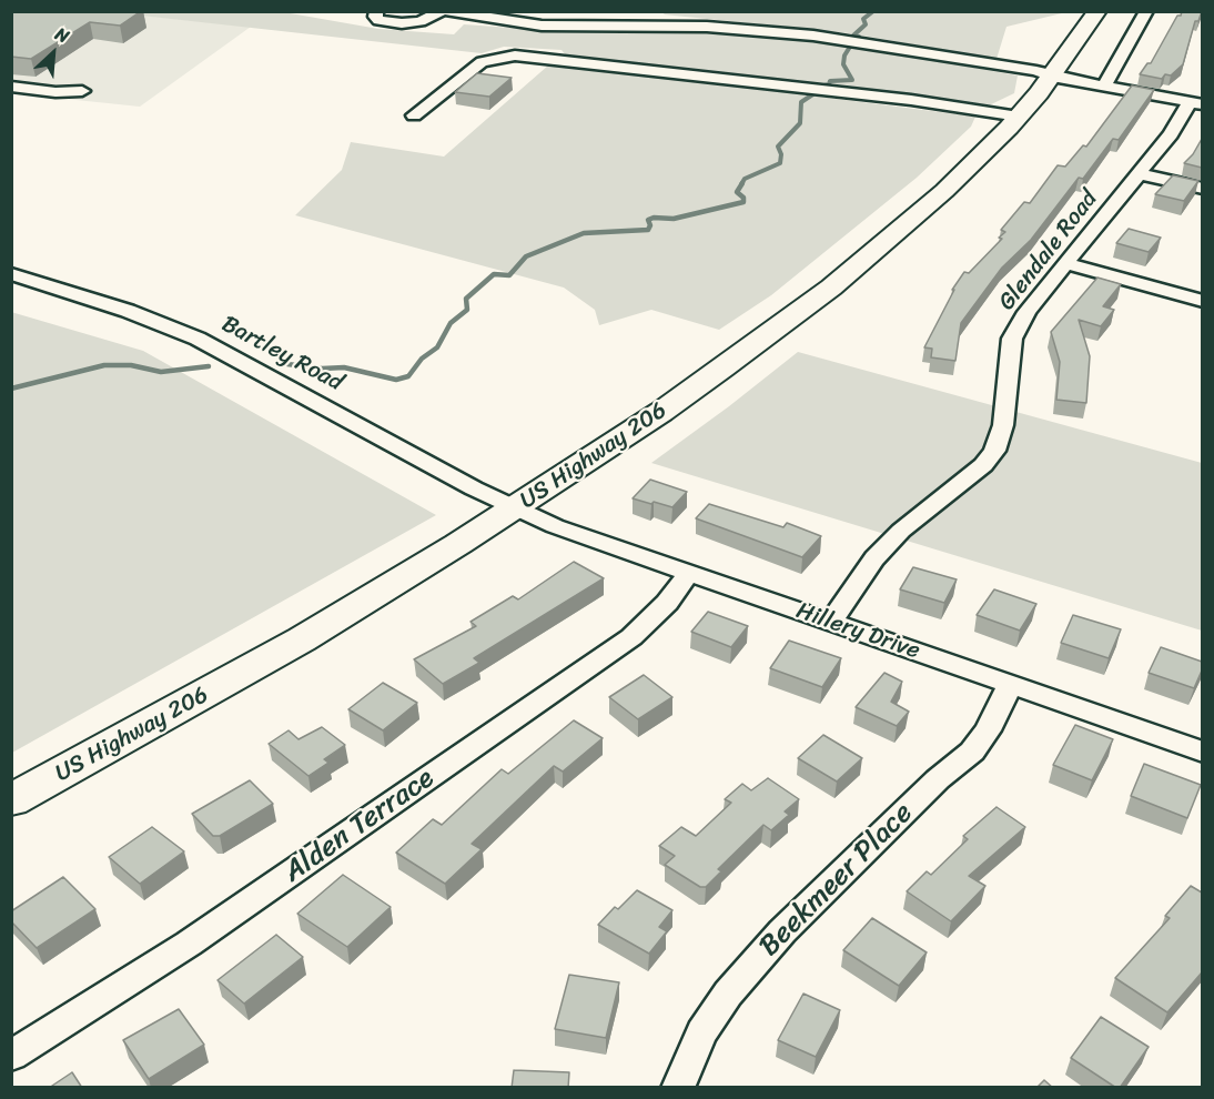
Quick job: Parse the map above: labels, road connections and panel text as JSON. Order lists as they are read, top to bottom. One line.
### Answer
{"streets":{"highway":["US Highway 206"],"street":["Glendale Road","Bartley Road","Hillery Drive","Alden Terrace","Beekmeer Place"]},"crossings":[["Glendale Road","Hillery Drive"],["Bartley Road","US Highway 206"],["Bartley Road","Hillery Drive"],["US Highway 206","Hillery Drive"],["Hillery Drive","Alden Terrace"],["Hillery Drive","Beekmeer Place"]],"north":"top right"}
